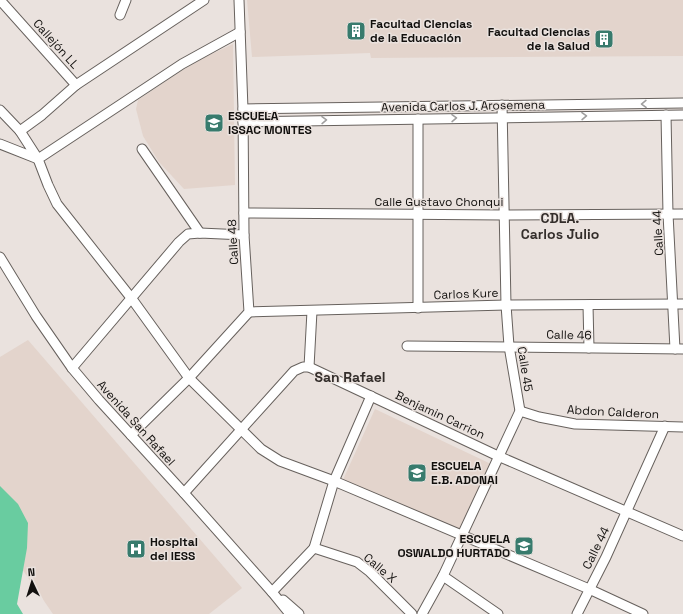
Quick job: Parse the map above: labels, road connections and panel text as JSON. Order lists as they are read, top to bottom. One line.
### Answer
{"streets":{"street":["Callejón LL","Avenida Carlos J. Arosemena","Calle Gustavo Chonqui","Calle 44","Calle 48","Carlos Kure","Calle 46","Calle 45","Abdon Calderon","Benjamin Carrion","Avenida San Rafael","Calle X"]},"crossings":[["Avenida Carlos J. Arosemena","Calle 44"],["Avenida Carlos J. Arosemena","Calle 48"],["Avenida Carlos J. Arosemena","Calle 45"],["Calle Gustavo Chonqui","Calle 44"],["Calle Gustavo Chonqui","Calle 48"],["Calle Gustavo Chonqui","Calle 45"],["Calle 44","Carlos Kure"],["Calle 44","Calle 46"],["Calle 44","Abdon Calderon"],["Calle 44","Benjamin Carrion"],["Calle 48","Carlos Kure"],["Carlos Kure","Calle 45"],["Calle 46","Calle 45"],["Calle 45","Abdon Calderon"]],"districts":["CDLA. Carlos Julio","San Rafael"],"places":{"building":["Facultad Ciencias de la Educación","Facultad Ciencias de la Salud"],"school or university":["ESCUELA ISSAC MONTES","ESCUELA E.B. ADONAI","ESCUELA OSWALDO HURTADO"],"hospital":["Hospital del IESS"]},"north":"top"}
